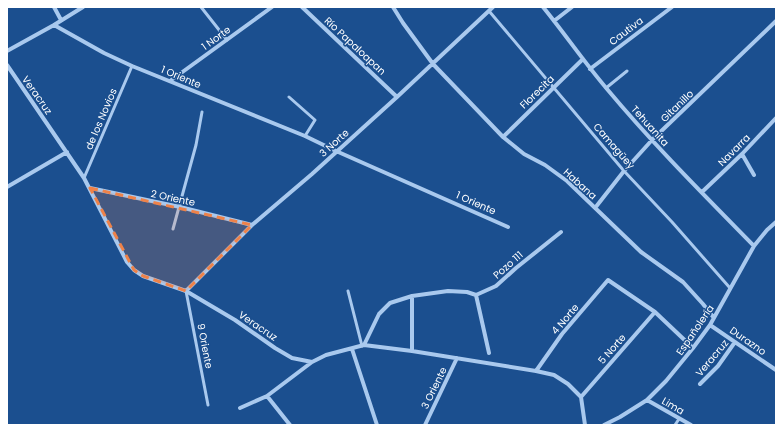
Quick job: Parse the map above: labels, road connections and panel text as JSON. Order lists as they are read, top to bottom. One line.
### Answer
{"streets":{"street":["Cautiva","1 Norte","Río Papaloapan","1 Oriente","Florecita","Veracruz","Gitanillo","Tehuanita","3 Norte","Navarra","Habana","2 Oriente","Pozo 111","4 Norte","Españolería","Durazno","5 Norte","3 Oriente","Lima"],"lane":["de los Novios","Camagüey","9 Oriente"]},"crossings":[["Cautiva","Tehuanita"],["1 Norte","1 Oriente"],["Río Papaloapan","3 Norte"],["1 Oriente","de los Novios"],["1 Oriente","3 Norte"],["Florecita","Tehuanita"],["Florecita","Camagüey"],["Florecita","Habana"],["Veracruz","de los Novios"],["Veracruz","3 Norte"],["Veracruz","2 Oriente"],["Veracruz","Durazno"],["Veracruz","9 Oriente"],["Gitanillo","Tehuanita"],["Gitanillo","Camagüey"],["Gitanillo","Habana"],["Tehuanita","Navarra"],["Tehuanita","Españolería"],["3 Norte","Camagüey"],["3 Norte","Habana"],["3 Norte","2 Oriente"],["3 Norte","9 Oriente"],["Camagüey","Españolería"],["Habana","Españolería"],["4 Norte","5 Norte"],["Españolería","Durazno"],["Españolería","Lima"]]}
